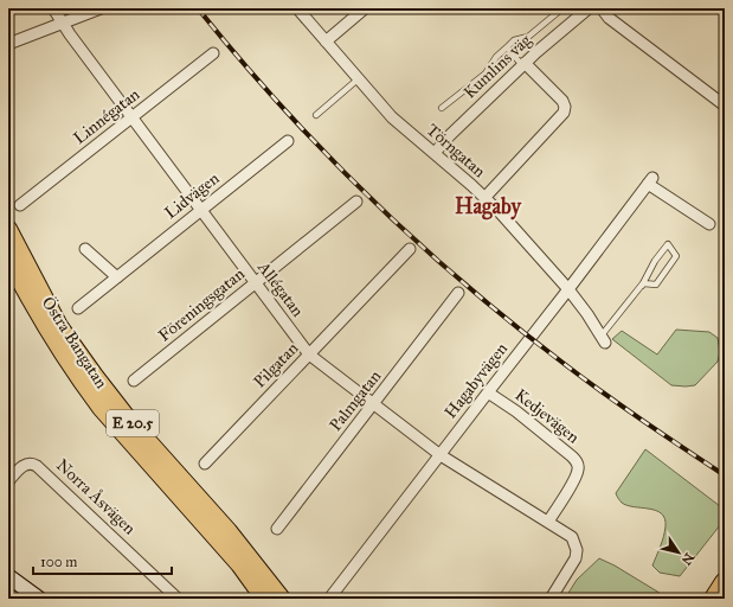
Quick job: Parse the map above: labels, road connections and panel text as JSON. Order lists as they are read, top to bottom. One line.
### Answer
{"streets":{"main road":["Östra Bangatan","E 20.5"],"street":["Kumlins väg","Linnégatan","Törngatan","Lidvägen","Allégatan","Föreningsgatan","Pilgatan","Hagabyvägen","Palmgatan","Kedjevägen","Norra Åsvägen"]},"crossings":[["Kumlins väg","Törngatan"],["Linnégatan","Allégatan"],["Törngatan","Hagabyvägen"],["Lidvägen","Allégatan"],["Allégatan","Föreningsgatan"],["Allégatan","Pilgatan"],["Allégatan","Hagabyvägen"],["Allégatan","Palmgatan"],["Allégatan","Kedjevägen"],["Hagabyvägen","Kedjevägen"]],"districts":["Hagaby"],"scale_bar":"100 m","north":"bottom right"}
